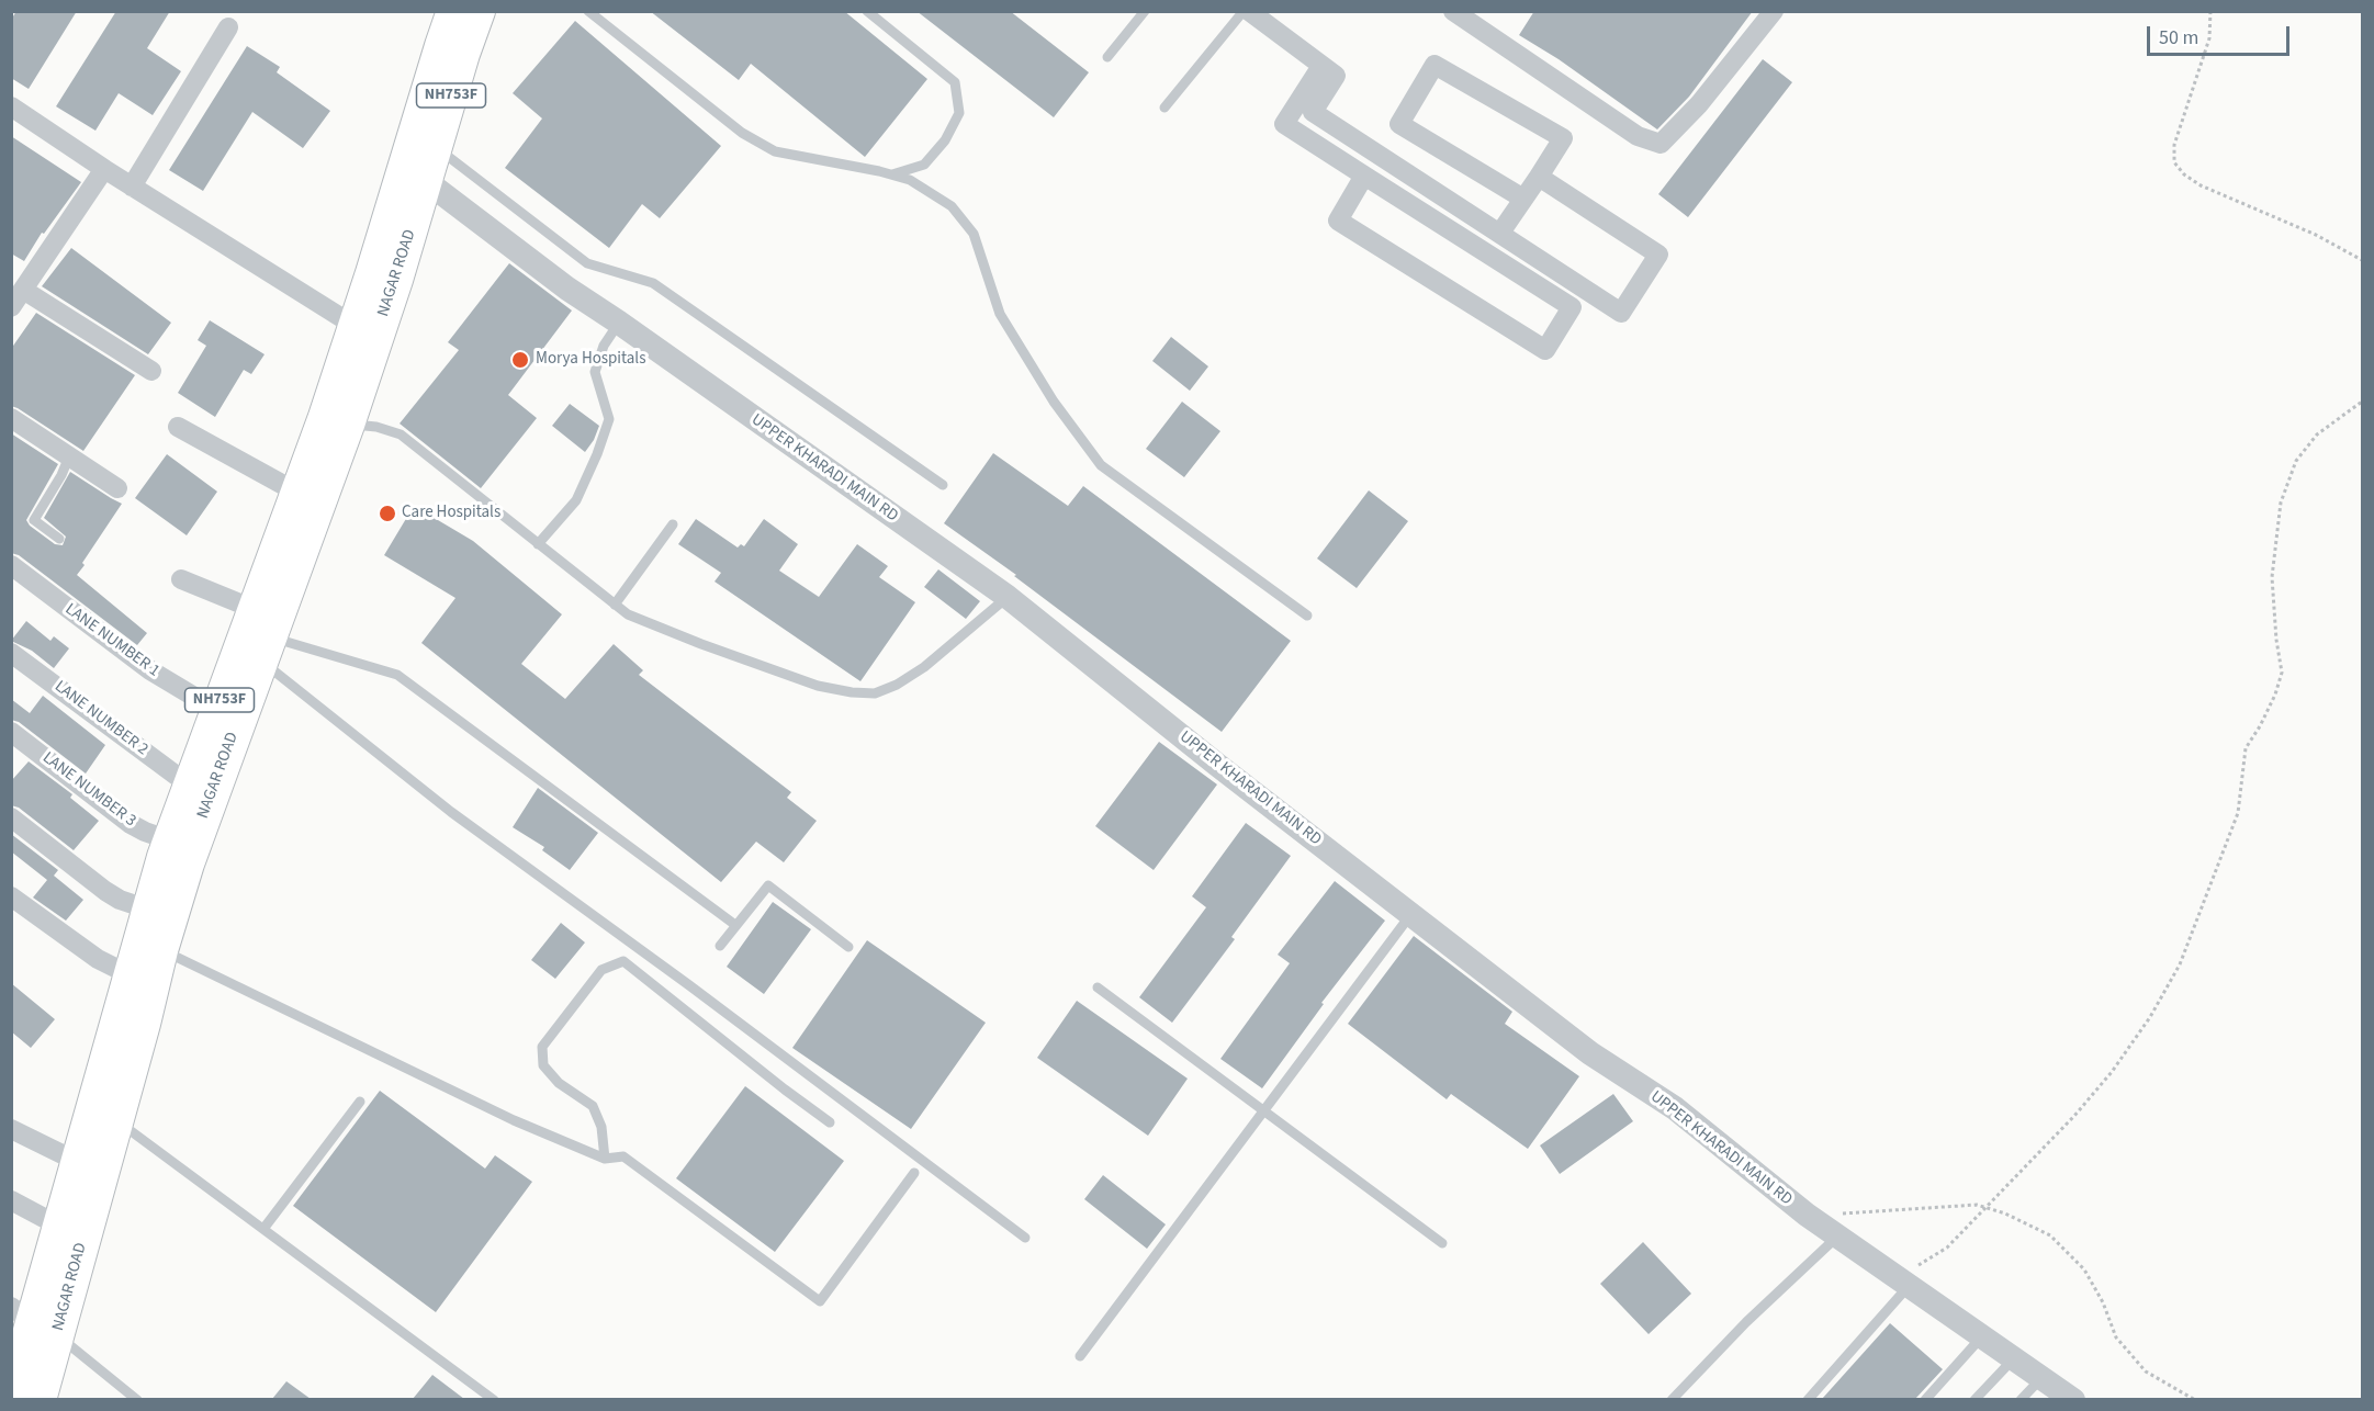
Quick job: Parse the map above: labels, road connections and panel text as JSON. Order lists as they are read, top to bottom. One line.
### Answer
{"streets":{"highway":["NH753F","NAGAR ROAD"],"street":["UPPER KHARADI MAIN RD","LANE NUMBER 1","LANE NUMBER 2","LANE NUMBER 3"]},"crossings":[["NAGAR ROAD","UPPER KHARADI MAIN RD"],["NAGAR ROAD","LANE NUMBER 1"],["NAGAR ROAD","LANE NUMBER 2"],["NAGAR ROAD","LANE NUMBER 3"]],"places":["Morya Hospitals","Care Hospitals"],"scale_bar":"50 m"}
